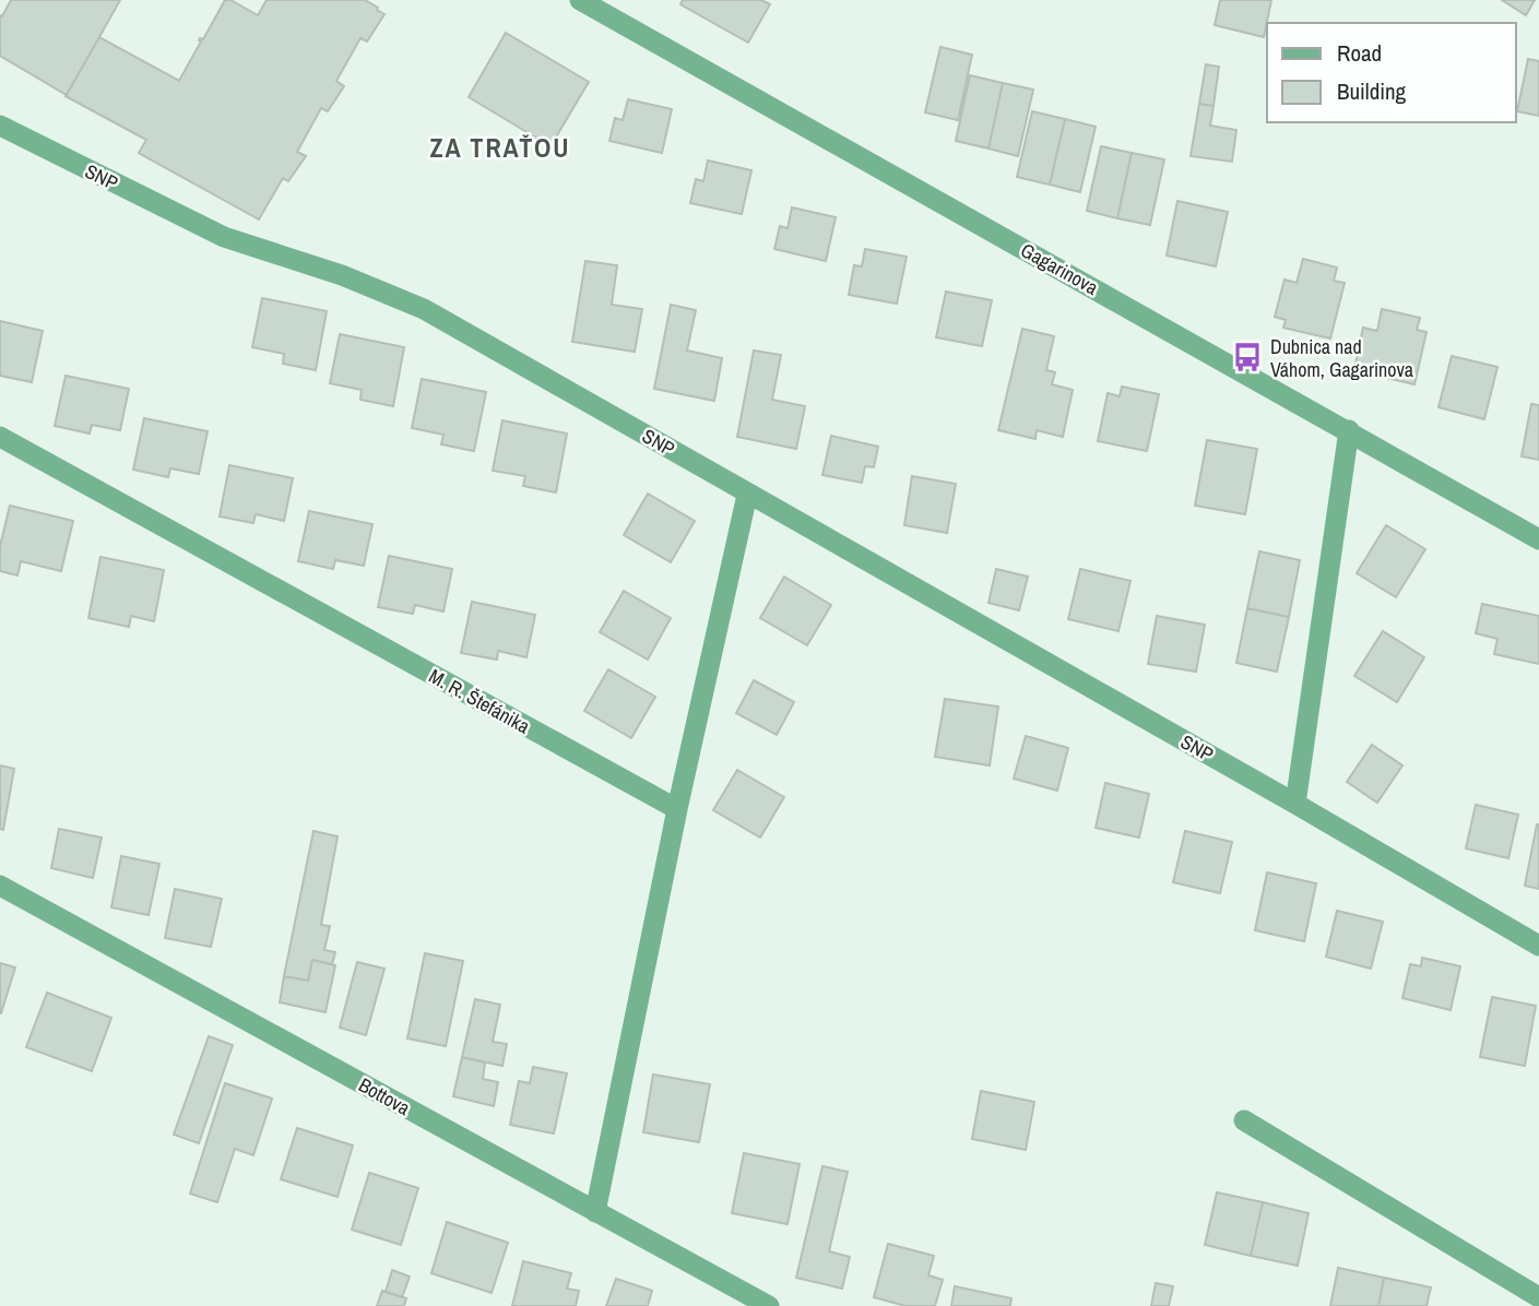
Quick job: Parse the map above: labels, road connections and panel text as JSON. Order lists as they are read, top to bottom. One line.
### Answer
{"streets":{"street":["SNP","Gagarinova","M. R. Štefánika","Bottova"]},"districts":["ZA TRAŤOU"],"places":{"bus stop":["Dubnica nad Váhom, Gagarinova"]},"legend":["Road","Building"]}
